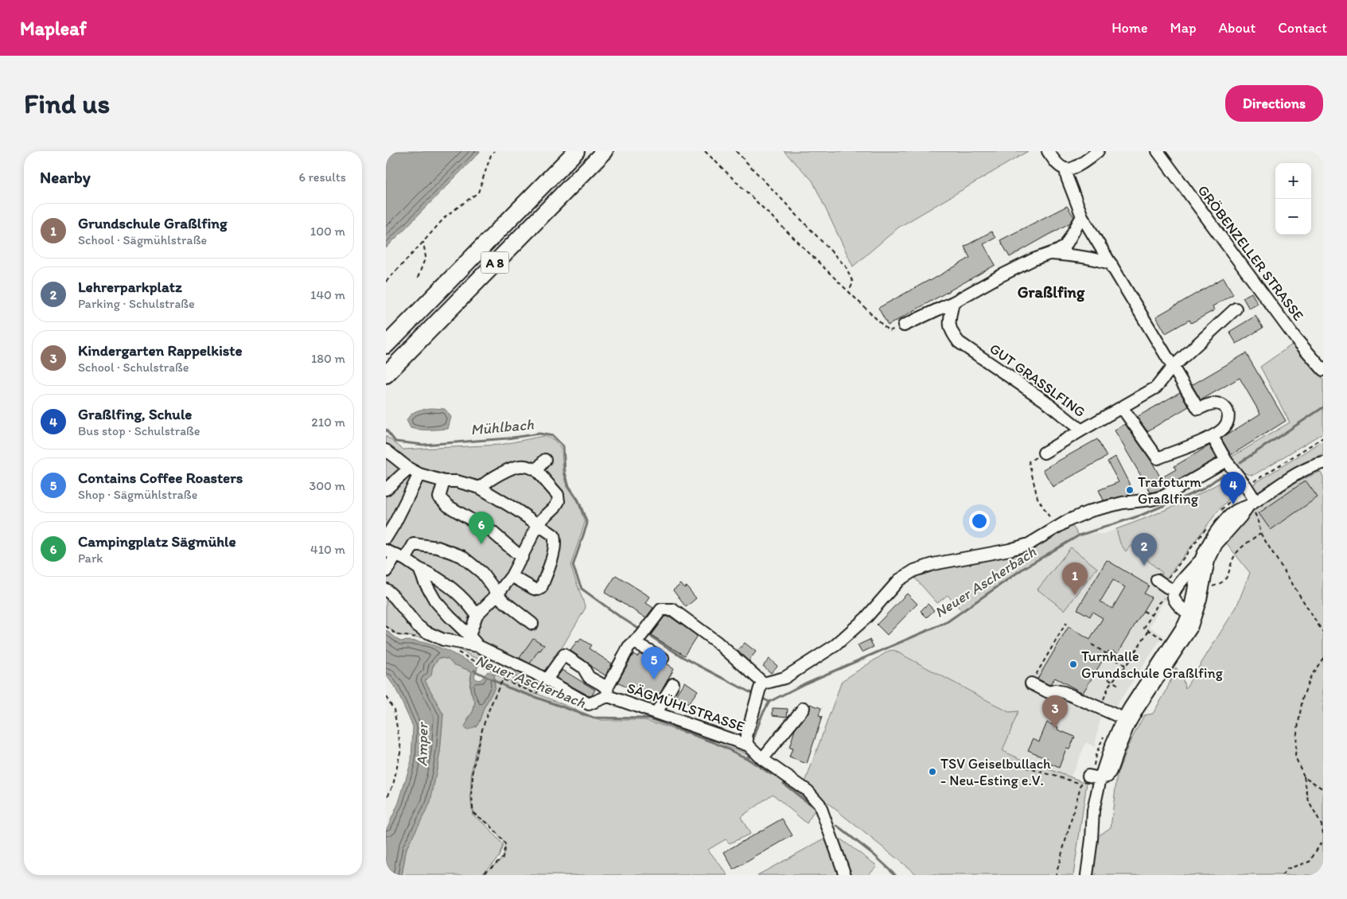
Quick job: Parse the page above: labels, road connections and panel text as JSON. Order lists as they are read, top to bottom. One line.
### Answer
{"streets":{"highway":["A 8"],"street":["GRÖBENZELLER STRASSE","GUT GRASSLFING","SÄGMÜHLSTRASSE"]},"districts":["Graßlfing"],"water":["Mühlbach","Neuer Ascherbach","Amper"],"places":["Trafoturm Graßlfing","Turnhalle Grundschule Graßlfing","TSV Geiselbullach - Neu-Esting e.V."],"page":{"header":"Mapleaf","nav":["Home","Map","About","Contact"],"buttons":"Directions","title":"Find us","heading":["Nearby","6 results"],"map_buttons":["+","−"],"list":[{"mark":"1","name":"Grundschule Graßlfing","note":"School · Sägmühlstraße","value":"100 m"},{"mark":"2","name":"Lehrerparkplatz","note":"Parking · Schulstraße","value":"140 m"},{"mark":"3","name":"Kindergarten Rappelkiste","note":"School · Schulstraße","value":"180 m"},{"mark":"4","name":"Graßlfing, Schule","note":"Bus stop · Schulstraße","value":"210 m"},{"mark":"5","name":"Contains Coffee Roasters","note":"Shop · Sägmühlstraße","value":"300 m"},{"mark":"6","name":"Campingplatz Sägmühle","note":"Park","value":"410 m"}],"pins":["4","6","2","1","5","3"]}}
